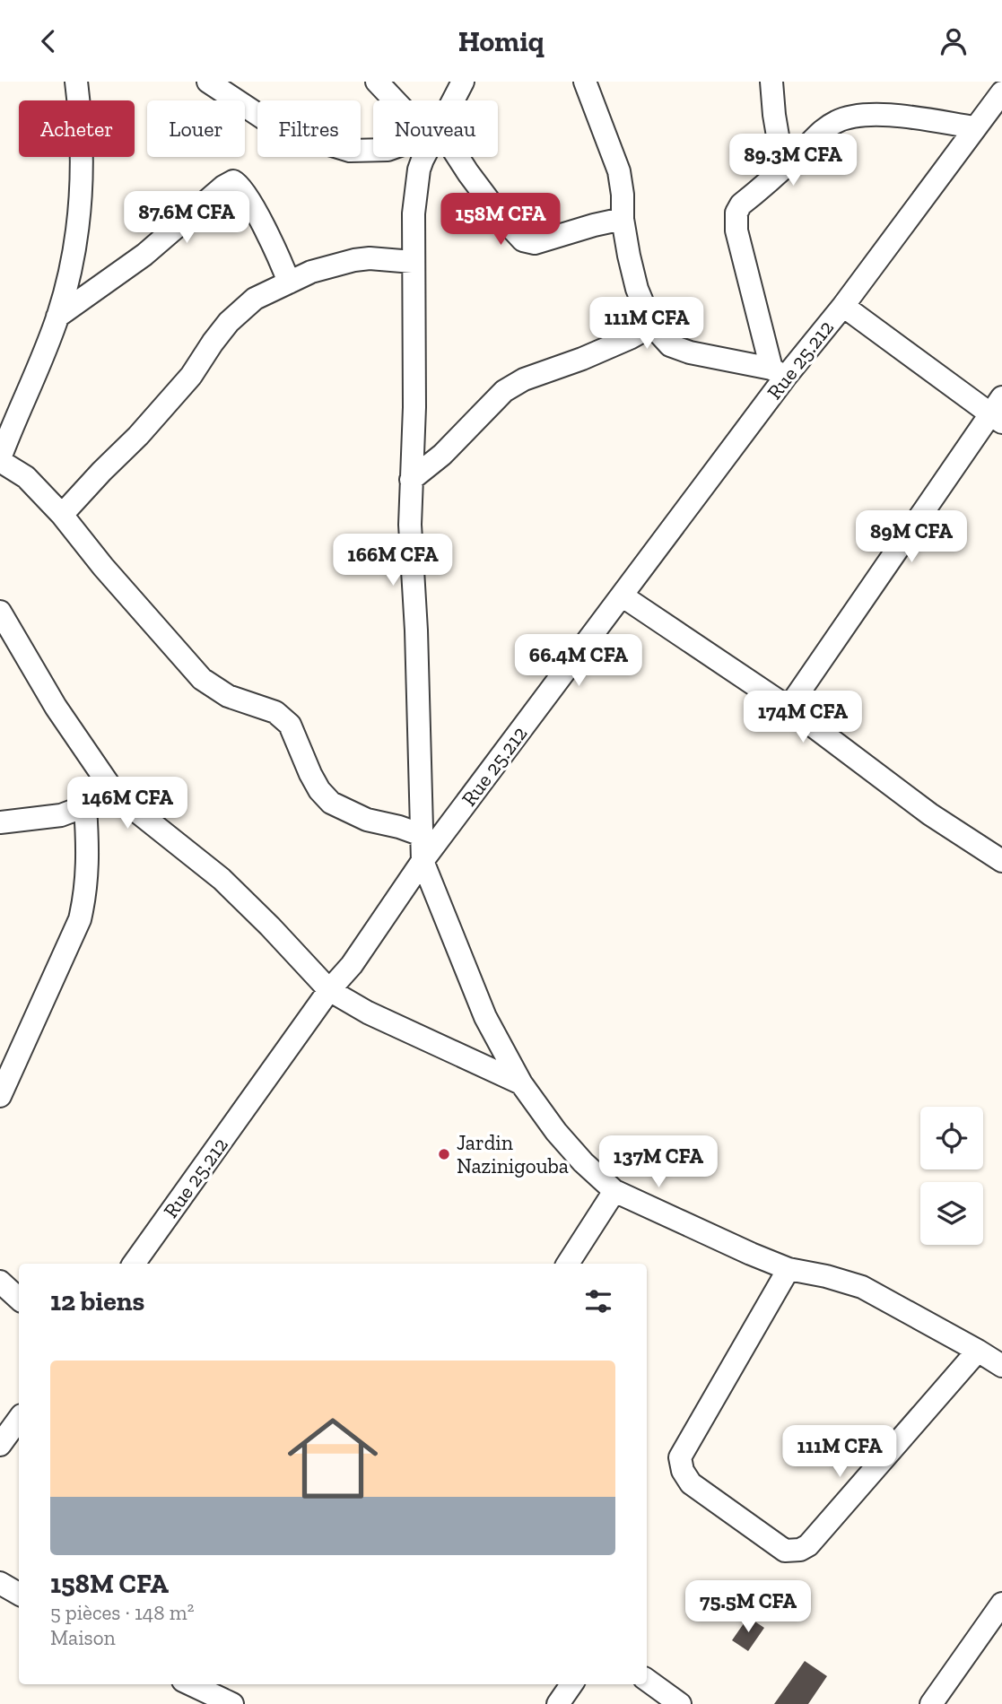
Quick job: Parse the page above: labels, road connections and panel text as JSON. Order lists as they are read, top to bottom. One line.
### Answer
{"streets":{"street":["Rue 25.212"]},"places":["Jardin Nazinigouba"],"page":{"header":"Homiq","chip":["Acheter","Louer","Filtres","Nouveau"],"price":["89.3M CFA","87.6M CFA","158M CFA","111M CFA","89M CFA","166M CFA","66.4M CFA","174M CFA","146M CFA","137M CFA","111M CFA","75.5M CFA"],"heading":"12 biens","list":[{"name":"158M CFA","note":"5 pièces · 148 m² · Maison"}]}}
